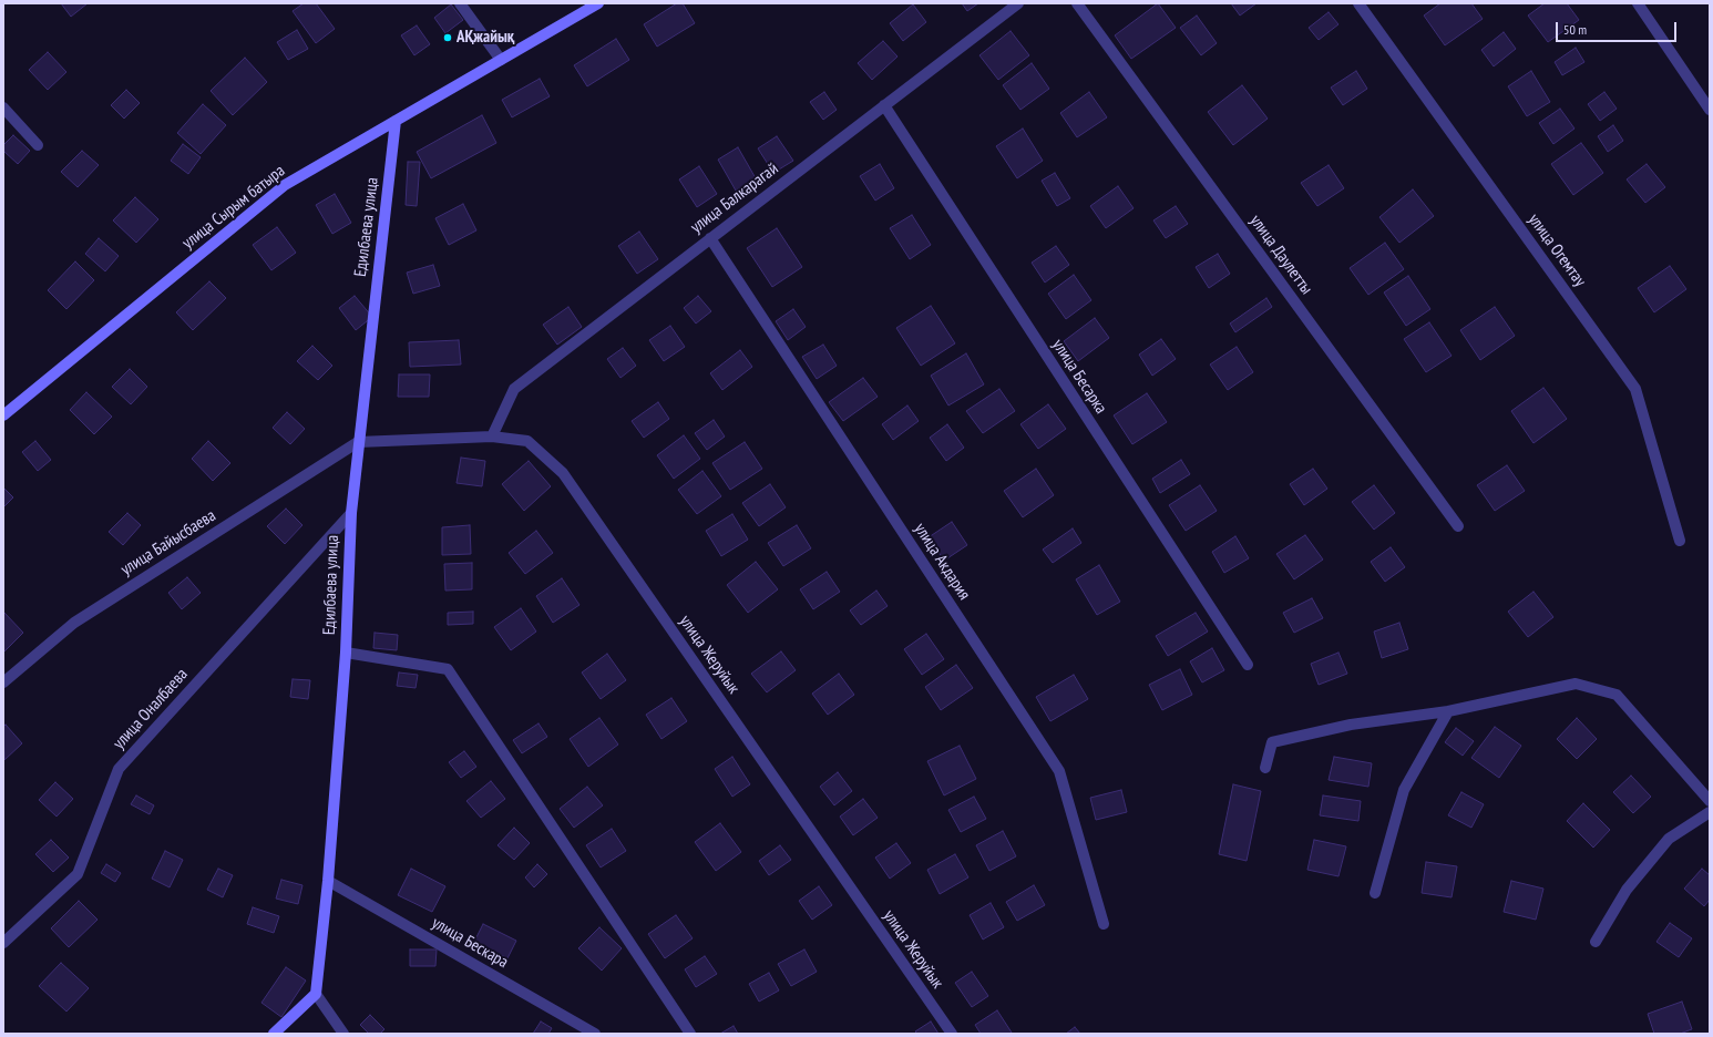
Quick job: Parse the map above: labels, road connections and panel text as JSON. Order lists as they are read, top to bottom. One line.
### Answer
{"streets":{"street":["улица Балкарагай","улица Сырым батыра","Едилбаева улица","улица Огемтау","улица Даулетты","улица Бесарка","улица Байысбаева","улица Акдария","улица Жеруйык","улица Оналбаева","улица Бескара"]},"crossings":[["улица Балкарагай","улица Бесарка"],["улица Балкарагай","улица Акдария"],["улица Балкарагай","улица Жеруйык"],["улица Сырым батыра","Едилбаева улица"],["Едилбаева улица","улица Байысбаева"],["Едилбаева улица","улица Жеруйык"],["Едилбаева улица","улица Оналбаева"],["Едилбаева улица","улица Бескара"],["улица Байысбаева","улица Жеруйык"]],"places":["АҚжайық"],"scale_bar":"50 m"}
